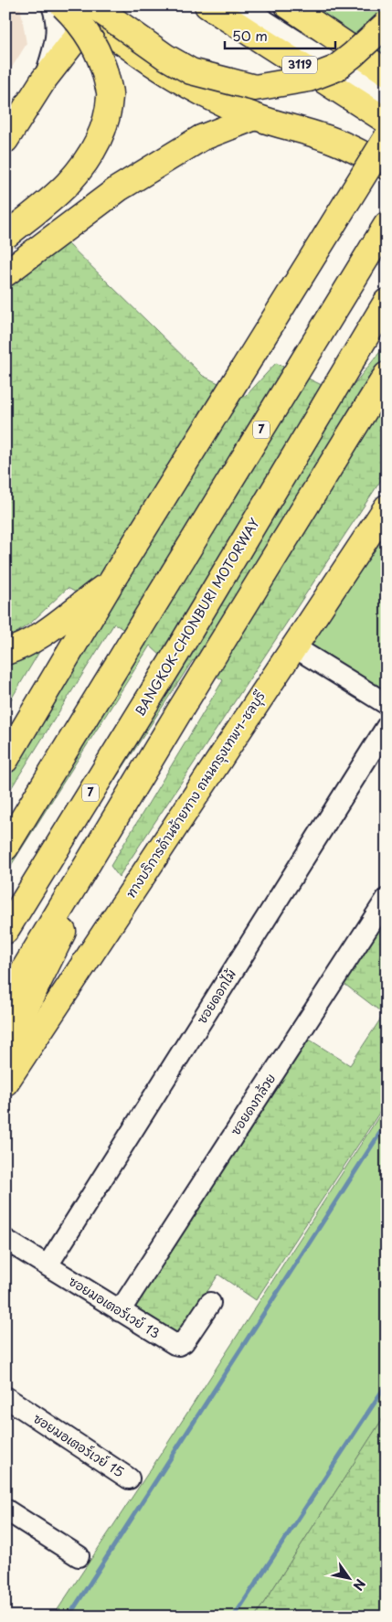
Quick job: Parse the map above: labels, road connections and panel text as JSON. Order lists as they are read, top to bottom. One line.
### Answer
{"streets":{"main road":["3119","7","BANGKOK-CHONBURI MOTORWAY","ทางบริการด้านซ้ายทาง ถนนกรุงเทพฯ-ชลบุรี"],"street":["ซอยดอกไม้","ซอยดงกล้วย","ซอยมอเตอร์เวย์ 13","ซอยมอเตอร์เวย์ 15"]},"crossings":[["ซอยดอกไม้","ซอยมอเตอร์เวย์ 13"],["ซอยดงกล้วย","ซอยมอเตอร์เวย์ 13"]],"scale_bar":"50 m","north":"bottom right"}
